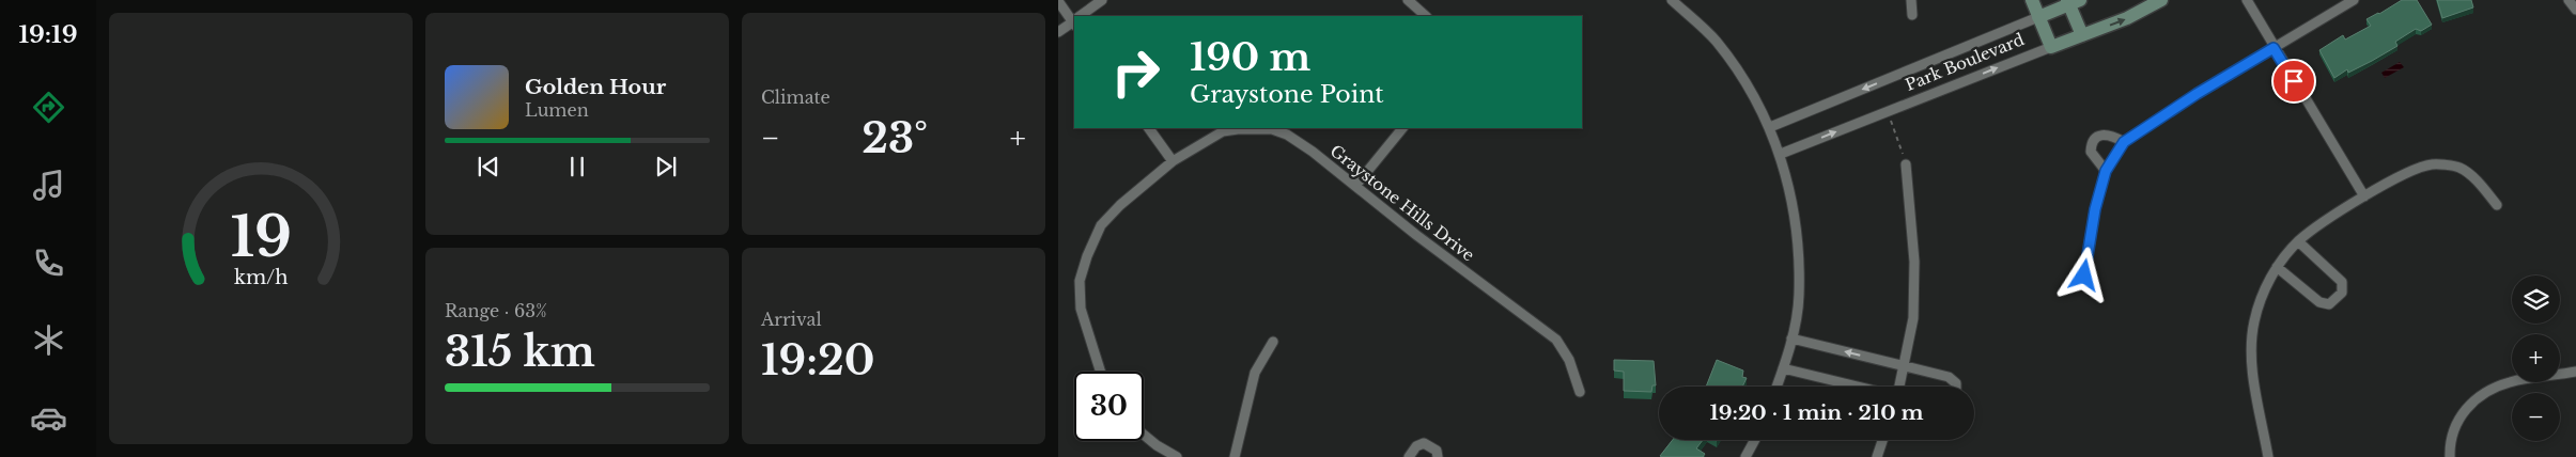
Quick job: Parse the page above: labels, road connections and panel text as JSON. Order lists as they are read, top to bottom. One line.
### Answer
{"streets":{"street":["Park Boulevard","Graystone Hills Drive"]},"page":{"tabs":"19:19","tile":["Climate",["Range · 63%","315 km"],["Arrival","19:20"]],"turn":["190 m","Graystone Point"],"song":["Golden Hour","Lumen"],"heat":["−","23°","+"],"map_buttons":["+","−"],"limit":"30","trip":"19:20 · 1 min · 210 m","gauge":["19","km/h"]}}
